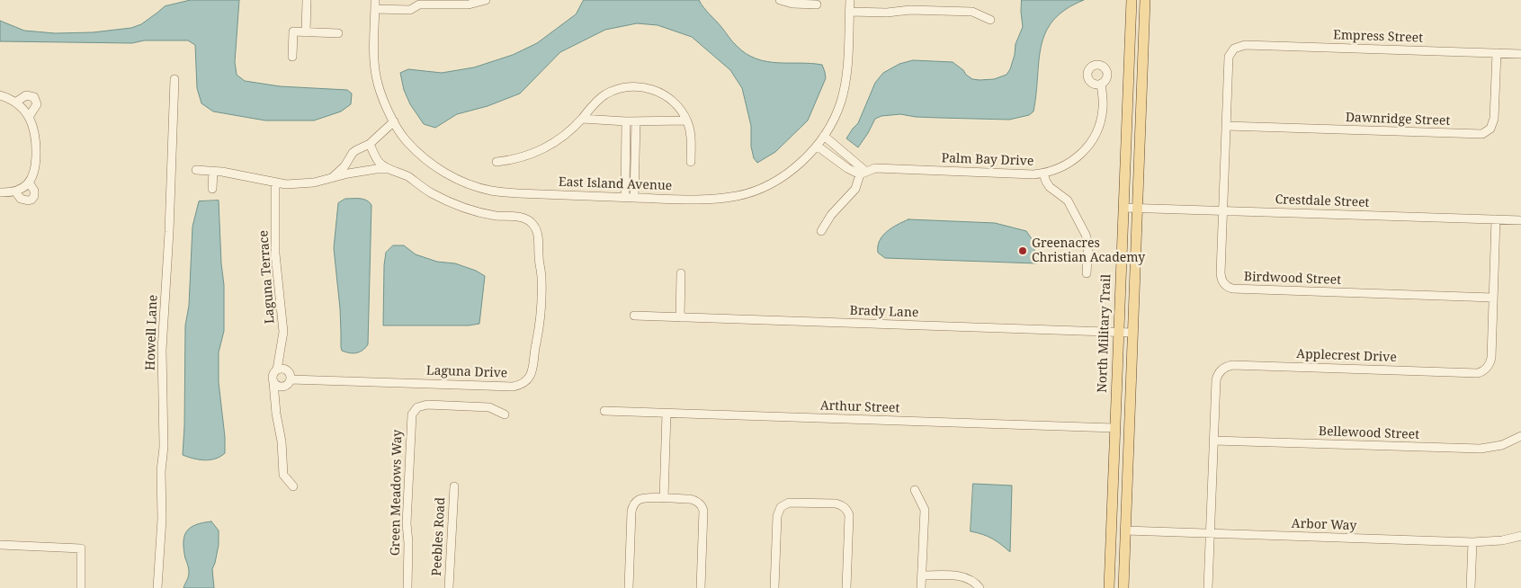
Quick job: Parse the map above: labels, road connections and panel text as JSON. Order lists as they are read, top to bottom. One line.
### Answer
{"streets":{"main road":["North Military Trail"],"street":["Empress Street","Dawnridge Street","Palm Bay Drive","East Island Avenue","Crestdale Street","Laguna Terrace","Birdwood Street","Brady Lane","Howell Lane","Applecrest Drive","Laguna Drive","Arthur Street","Bellewood Street","Green Meadows Way","Arbor Way","Peebles Road"]},"crossings":[["Empress Street","Dawnridge Street"],["Empress Street","Birdwood Street"],["Dawnridge Street","Birdwood Street"],["Crestdale Street","Birdwood Street"],["Crestdale Street","North Military Trail"],["Crestdale Street","Applecrest Drive"],["Laguna Terrace","Laguna Drive"],["Birdwood Street","Applecrest Drive"],["Brady Lane","North Military Trail"],["North Military Trail","Arthur Street"],["Applecrest Drive","Bellewood Street"],["Applecrest Drive","Arbor Way"]],"places":["Greenacres Christian Academy"]}
